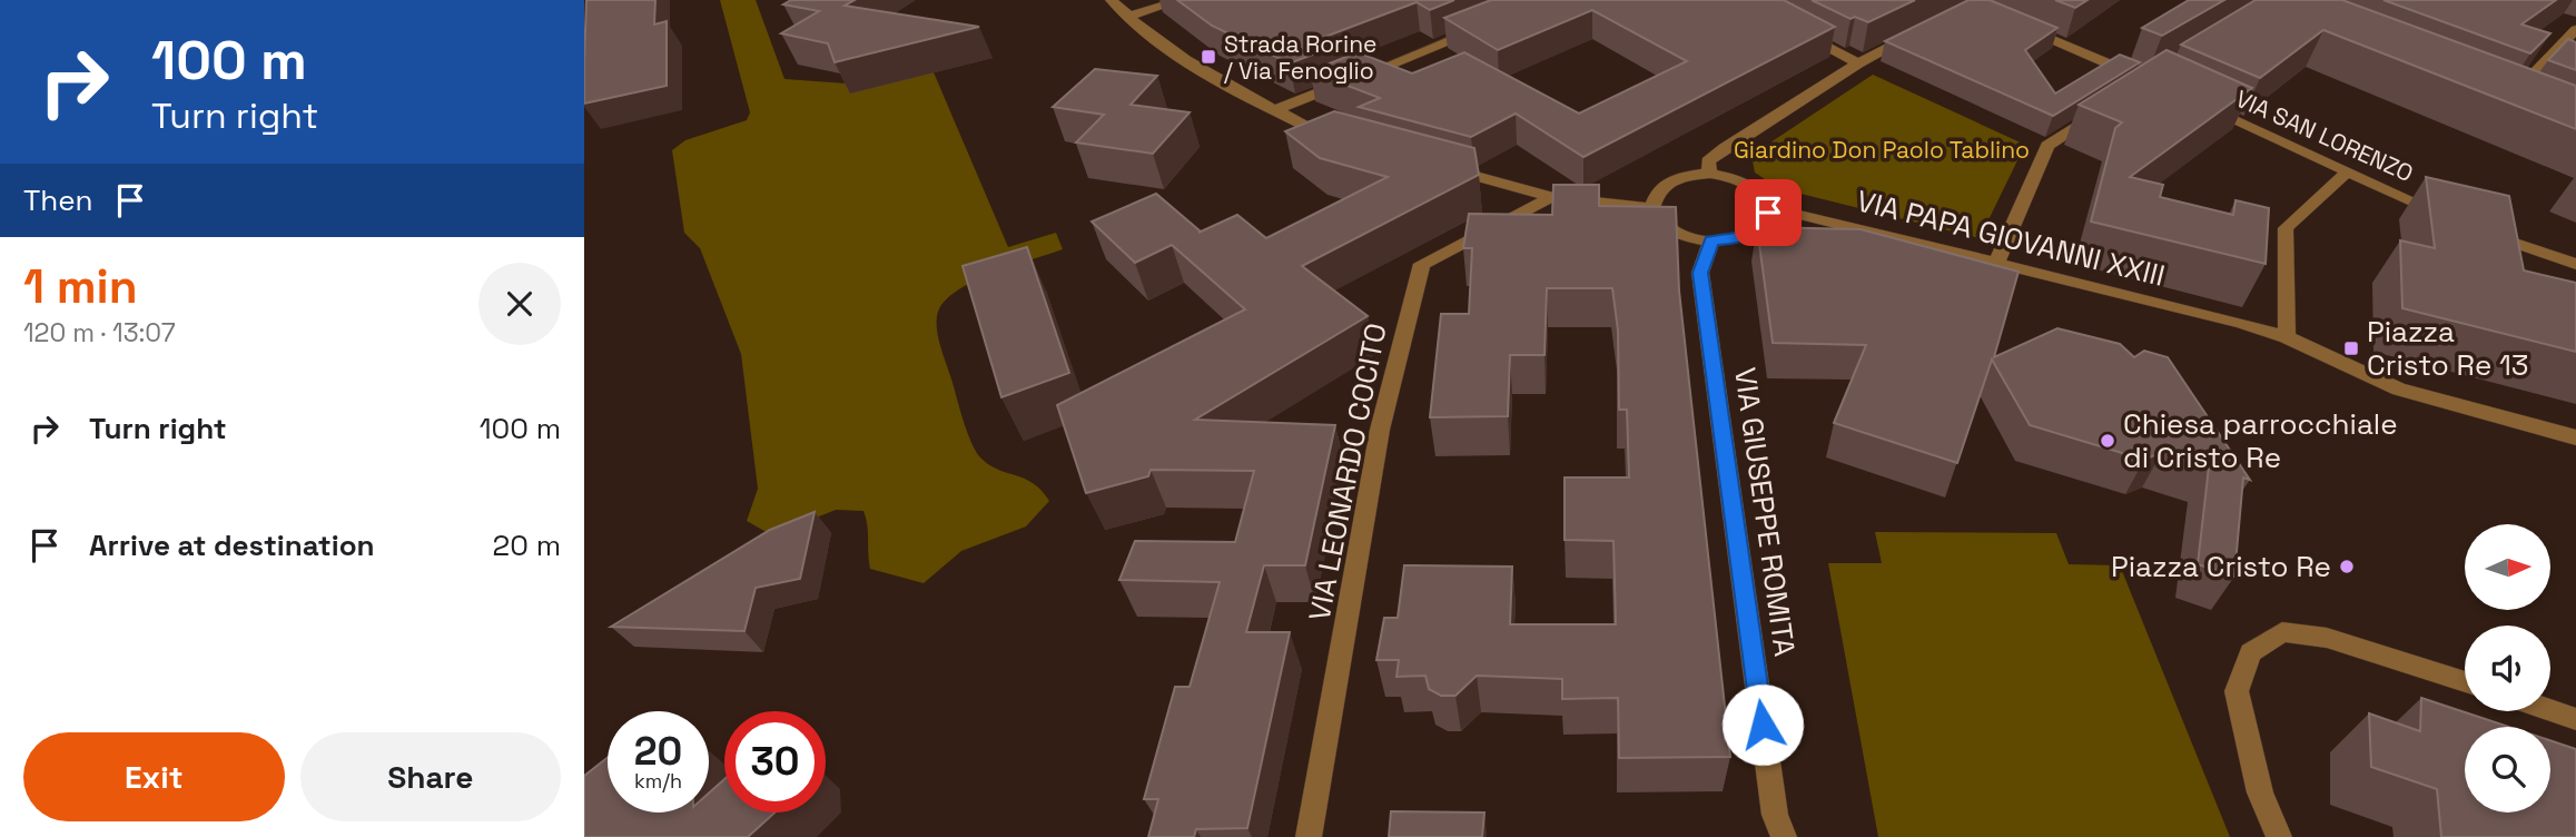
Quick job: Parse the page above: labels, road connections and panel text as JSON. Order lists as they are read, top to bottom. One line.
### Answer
{"streets":{"street":["VIA SAN LORENZO","VIA PAPA GIOVANNI XXIII","VIA LEONARDO COCITO","VIA GIUSEPPE ROMITA"]},"crossings":[["VIA PAPA GIOVANNI XXIII","VIA GIUSEPPE ROMITA"]],"parks":["Giardino Don Paolo Tablino"],"places":{"transit":["Strada Rorine / Via Fenoglio","Piazza Cristo Re 13"],"other":["Chiesa parrocchiale di Cristo Re","Piazza Cristo Re"]},"north":"right","page":{"turn":["100 m","Turn right"],"then":"Then","heading":["1 min","120 m · 13:07"],"list":[{"name":"Turn right","value":"100 m"},{"name":"Arrive at destination","value":"20 m"}],"speed":"20 km/h","limit":"30","buttons":["Exit","Share"]}}
